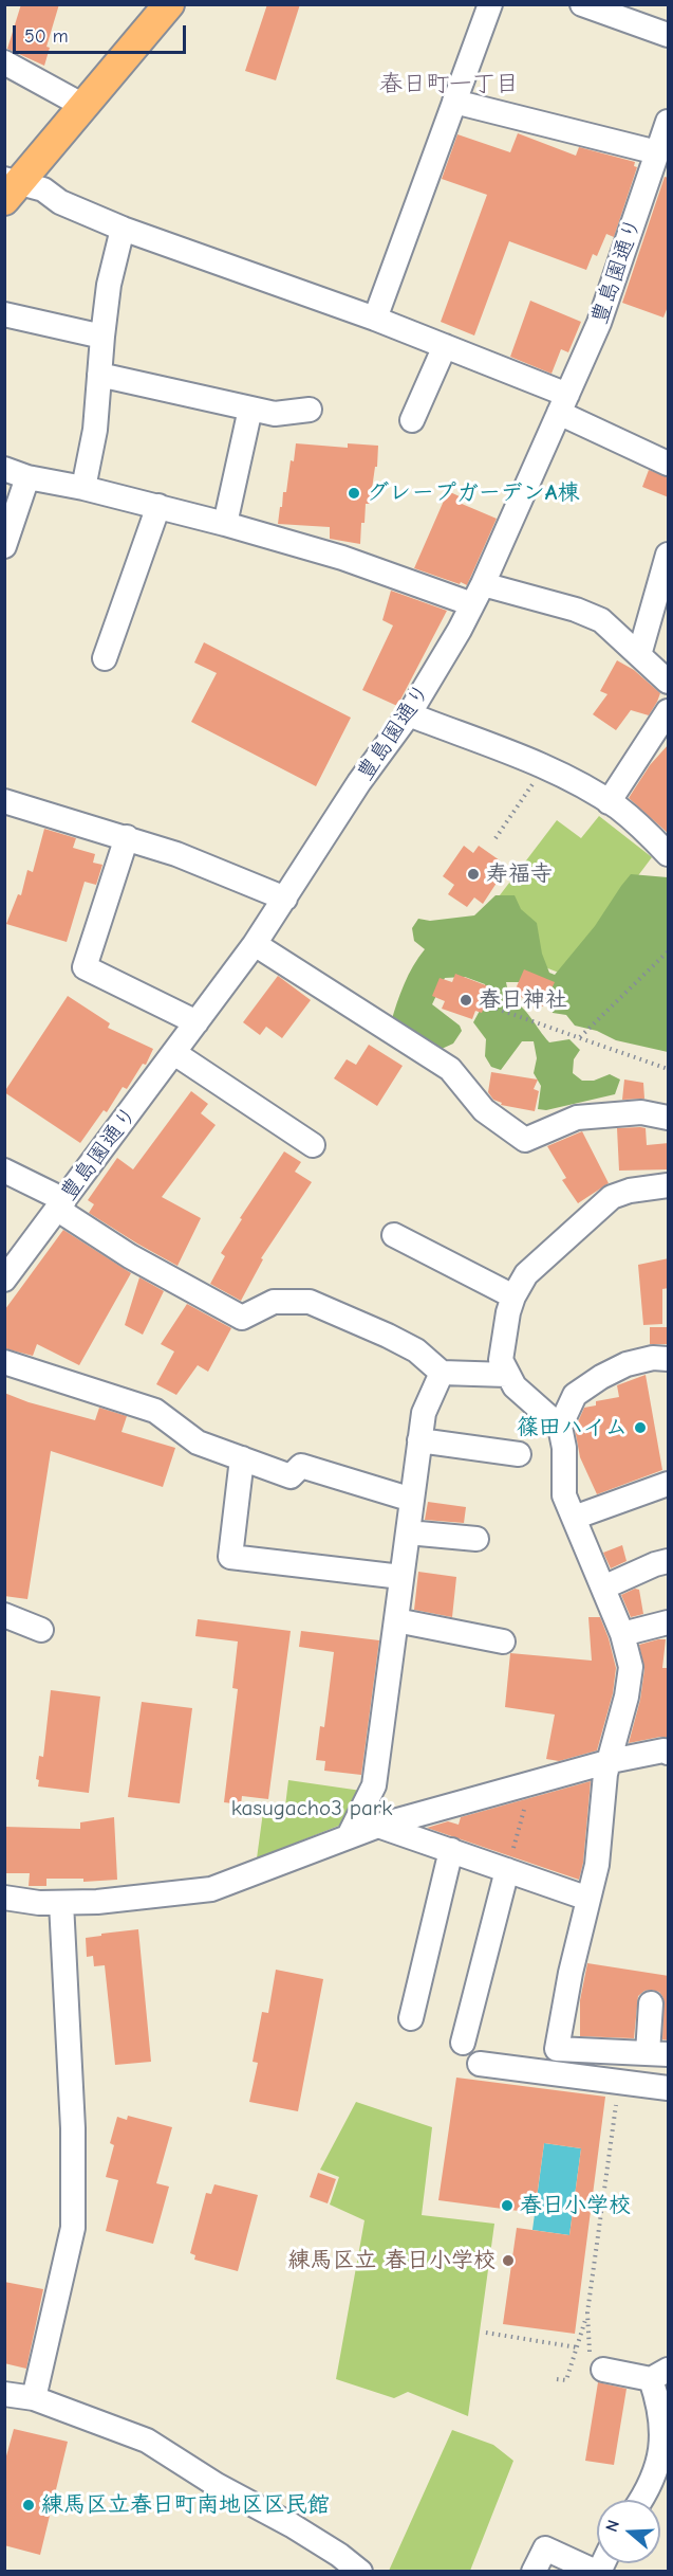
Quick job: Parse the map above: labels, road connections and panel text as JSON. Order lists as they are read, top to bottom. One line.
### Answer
{"streets":{"street":["豊島園通り"]},"districts":["春日町一丁目"],"parks":["kasugacho3 park"],"places":["グレープガーデンA棟","寿福寺","春日神社","篠田ハイム","春日小学校","練馬区立 春日小学校","練馬区立春日町南地区区民館"],"scale_bar":"50 m","north":"left"}
